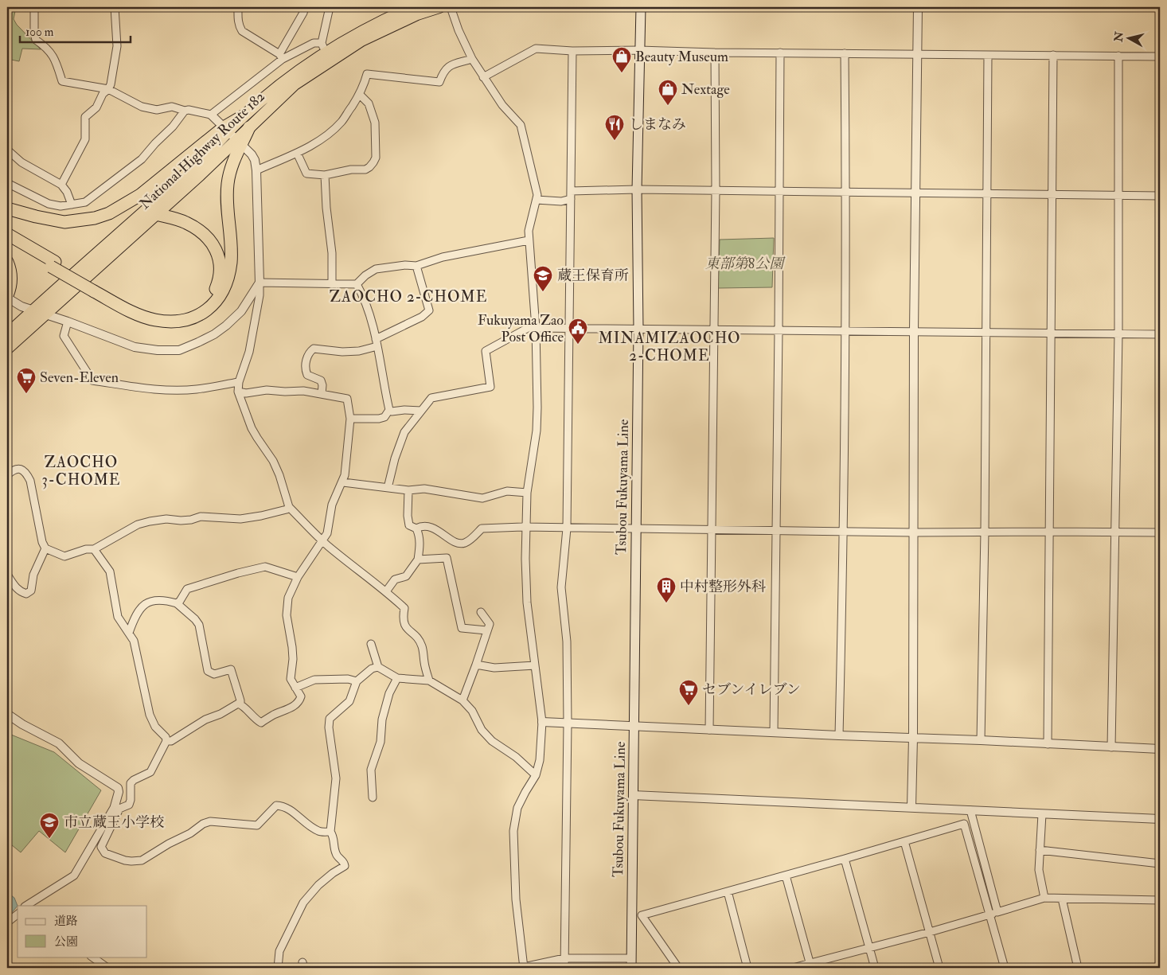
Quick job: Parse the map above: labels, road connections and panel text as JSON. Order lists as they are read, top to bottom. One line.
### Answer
{"streets":{"highway":["National Highway Route 182"],"main road":["Tsubou Fukuyama Line"]},"districts":["ZAOCHO 2-CHOME","MINAMIZAOCHO 2-CHOME","ZAOCHO 3-CHOME"],"parks":["東部第8公園"],"places":{"shop":["Beauty Museum","Nextage"],"restaurant":["しまなみ"],"school or university":["蔵王保育所","市立蔵王小学校"],"public building":["Fukuyama Zao Post Office"],"supermarket":["Seven-Eleven","セブンイレブン"],"building":["中村整形外科"]},"legend":["道路","公園"],"scale_bar":"100 m","north":"left"}
